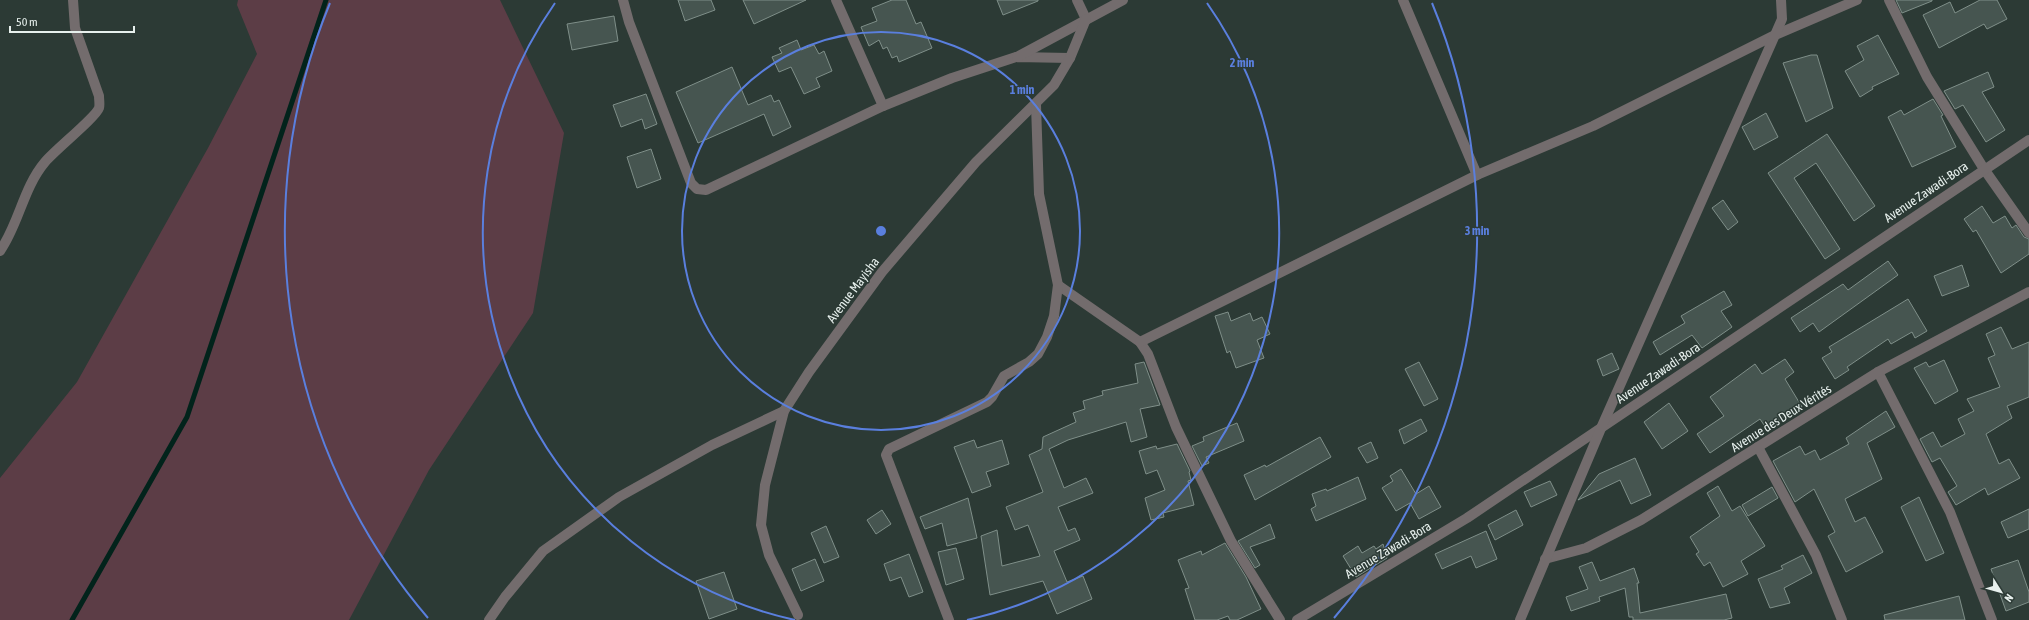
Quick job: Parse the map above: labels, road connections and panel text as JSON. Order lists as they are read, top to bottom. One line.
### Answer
{"streets":{"street":["Avenue Zawadi-Bora","Avenue Mayisha","Avenue des Deux Vérités"]},"scale_bar":"50 m","north":"bottom right","rings":["2 min","1 min","3 min"]}
